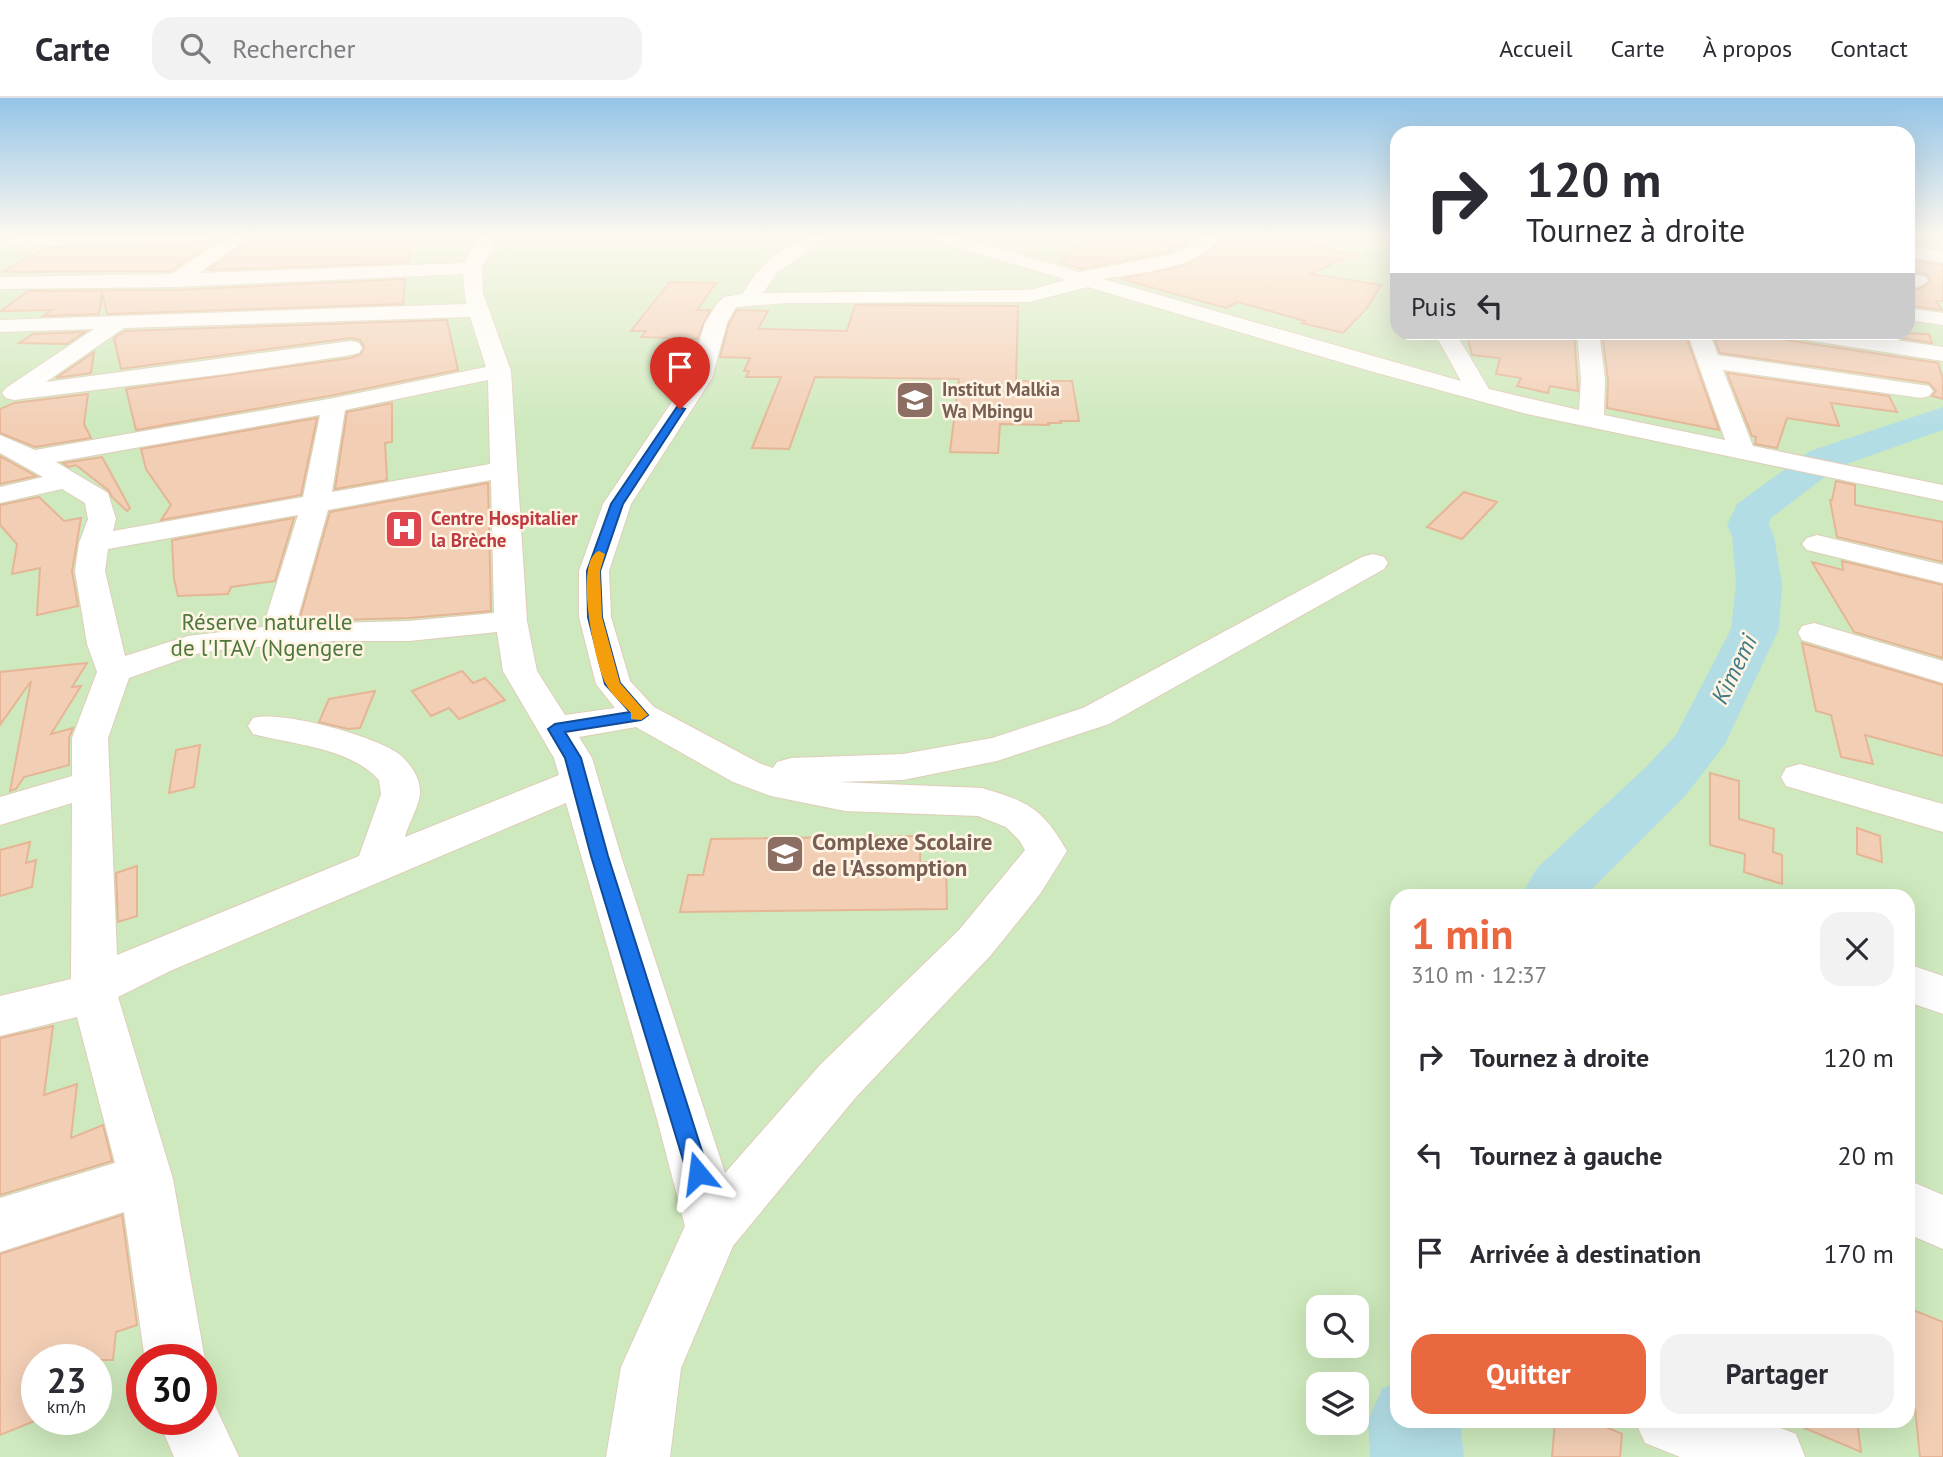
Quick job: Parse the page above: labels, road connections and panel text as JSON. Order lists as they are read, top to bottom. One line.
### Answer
{"water":["Kimemi"],"parks":["Réserve naturelle de l'ITAV (Ngengere"],"places":{"school or university":["Institut Malkia Wa Mbingu","Complexe Scolaire de l'Assomption"],"hospital":["Centre Hospitalier la Brèche"]},"page":{"header":"Carte","search":"Rechercher","nav":["Accueil","Carte","À propos","Contact"],"turn":["120 m","Tournez à droite"],"then":"Puis","heading":["1 min","310 m · 12:37"],"list":[{"name":"Tournez à droite","value":"120 m"},{"name":"Tournez à gauche","value":"20 m"},{"name":"Arrivée à destination","value":"170 m"}],"buttons":["Quitter","Partager"],"speed":"23 km/h","limit":"30"}}
